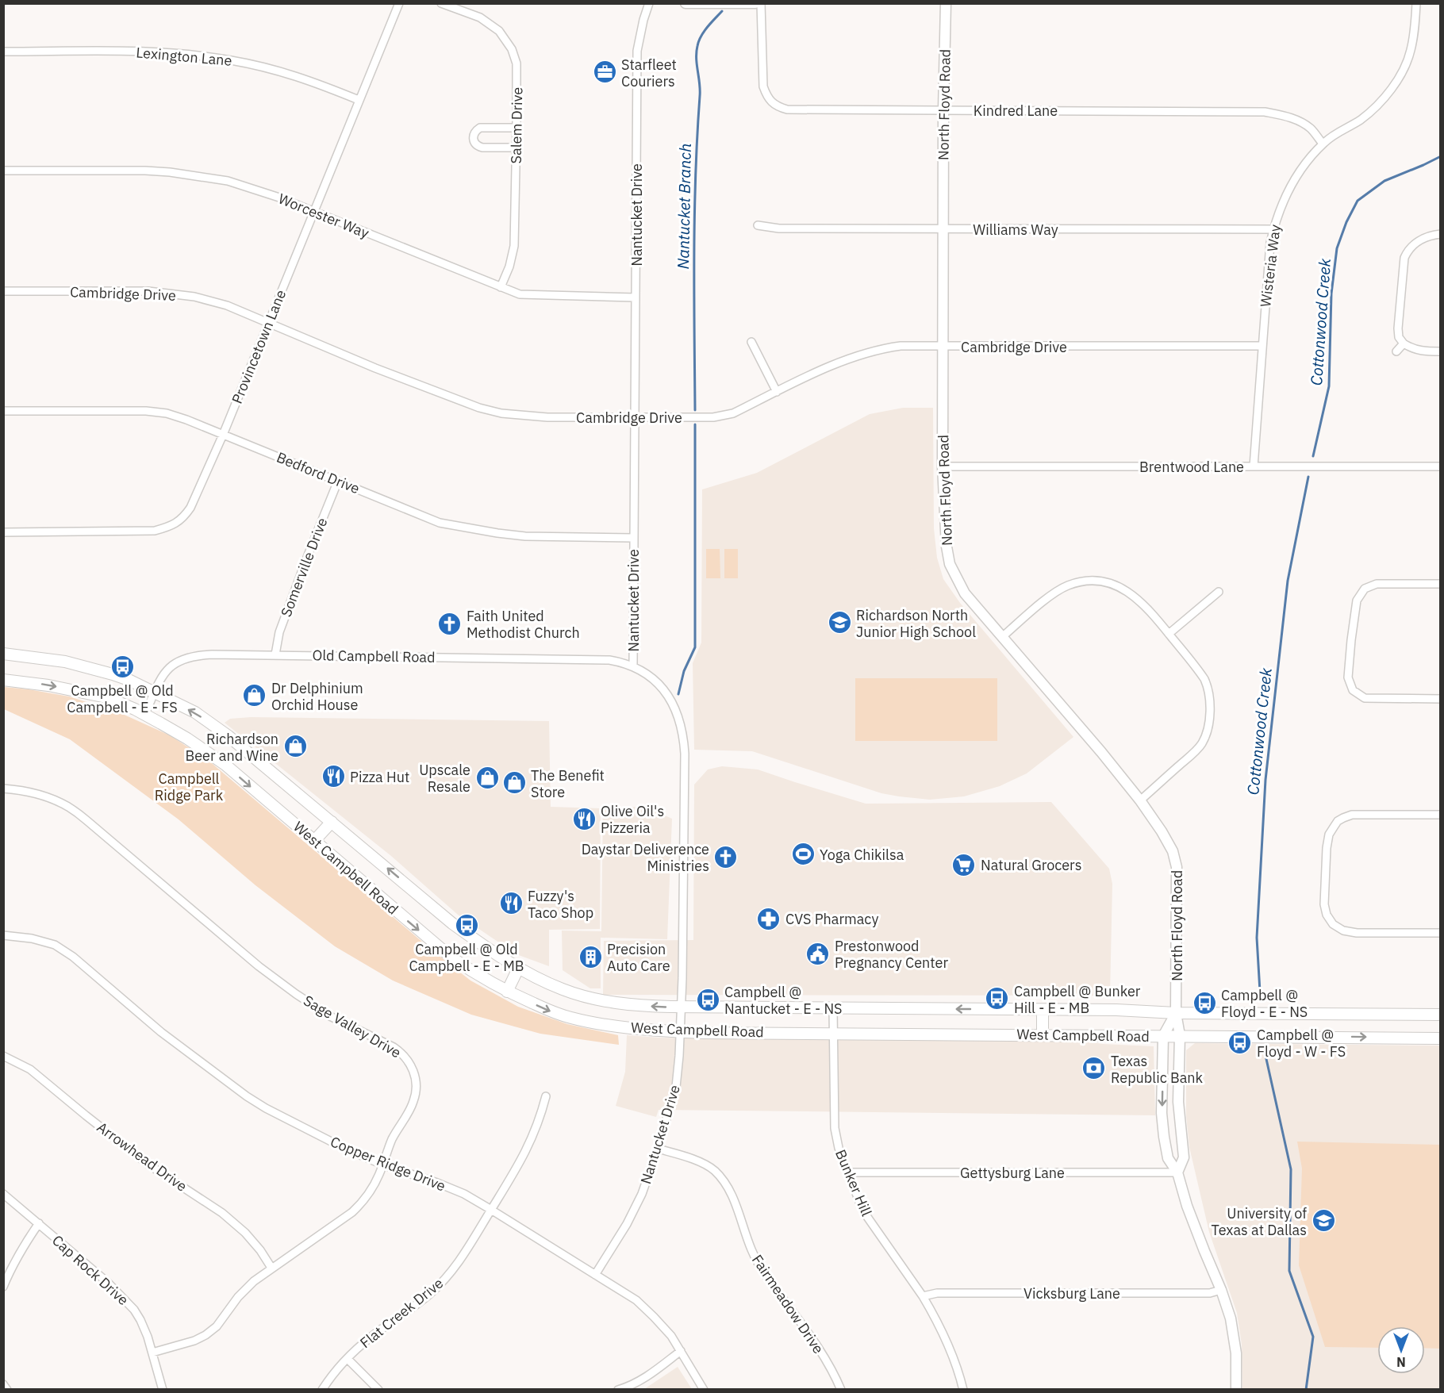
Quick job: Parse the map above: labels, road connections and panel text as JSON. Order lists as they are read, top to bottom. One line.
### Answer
{"streets":{"main road":["West Campbell Road"],"street":["Lexington Lane","North Floyd Road","Kindred Lane","Salem Drive","Nantucket Drive","Worcester Way","Williams Way","Wisteria Way","Cambridge Drive","Provincetown Lane","Brentwood Lane","Bedford Drive","Somerville Drive","Old Campbell Road","Sage Valley Drive","Arrowhead Drive","Copper Ridge Drive","Gettysburg Lane","Bunker Hill","Cap Rock Drive","Vicksburg Lane","Fairmeadow Drive","Flat Creek Drive"]},"crossings":[["Lexington Lane","Provincetown Lane"],["North Floyd Road","Kindred Lane"],["North Floyd Road","Williams Way"],["North Floyd Road","Cambridge Drive"],["North Floyd Road","Brentwood Lane"],["North Floyd Road","West Campbell Road"],["North Floyd Road","Gettysburg Lane"],["North Floyd Road","Vicksburg Lane"],["Kindred Lane","Wisteria Way"],["Salem Drive","Worcester Way"],["Nantucket Drive","Worcester Way"],["Nantucket Drive","Cambridge Drive"],["Nantucket Drive","Bedford Drive"],["Nantucket Drive","Old Campbell Road"],["Nantucket Drive","West Campbell Road"],["Nantucket Drive","Copper Ridge Drive"],["Nantucket Drive","Fairmeadow Drive"],["Worcester Way","Provincetown Lane"],["Williams Way","Wisteria Way"],["Wisteria Way","Cambridge Drive"],["Wisteria Way","Brentwood Lane"],["Cambridge Drive","Provincetown Lane"],["Provincetown Lane","Bedford Drive"],["Bedford Drive","Somerville Drive"],["Somerville Drive","Old Campbell Road"],["Old Campbell Road","West Campbell Road"],["West Campbell Road","Bunker Hill"],["Sage Valley Drive","Arrowhead Drive"],["Sage Valley Drive","Copper Ridge Drive"],["Sage Valley Drive","Cap Rock Drive"],["Copper Ridge Drive","Flat Creek Drive"],["Gettysburg Lane","Bunker Hill"],["Bunker Hill","Vicksburg Lane"]],"water":["Nantucket Branch","Cottonwood Creek"],"parks":["Campbell Ridge Park"],"places":{"office":["Starfleet Couriers"],"school or university":["Richardson North Junior High School","University of Texas at Dallas"],"church":["Faith United Methodist Church","Daystar Deliverence Ministries"],"bus stop":["Campbell @ Old Campbell - E - FS","Campbell @ Old Campbell - E - MB","Campbell @ Bunker Hill - E - MB","Campbell @ Nantucket - E - NS","Campbell @ Floyd - E - NS","Campbell @ Floyd - W - FS"],"shop":["Dr Delphinium Orchid House","Richardson Beer and Wine","Upscale Resale","The Benefit Store"],"restaurant":["Pizza Hut","Olive Oil's Pizzeria","Fuzzy's Taco Shop"],"sports":["Yoga Chikilsa"],"supermarket":["Natural Grocers"],"pharmacy":["CVS Pharmacy"],"public building":["Prestonwood Pregnancy Center"],"building":["Precision Auto Care"],"bank":["Texas Republic Bank"]},"north":"bottom"}
